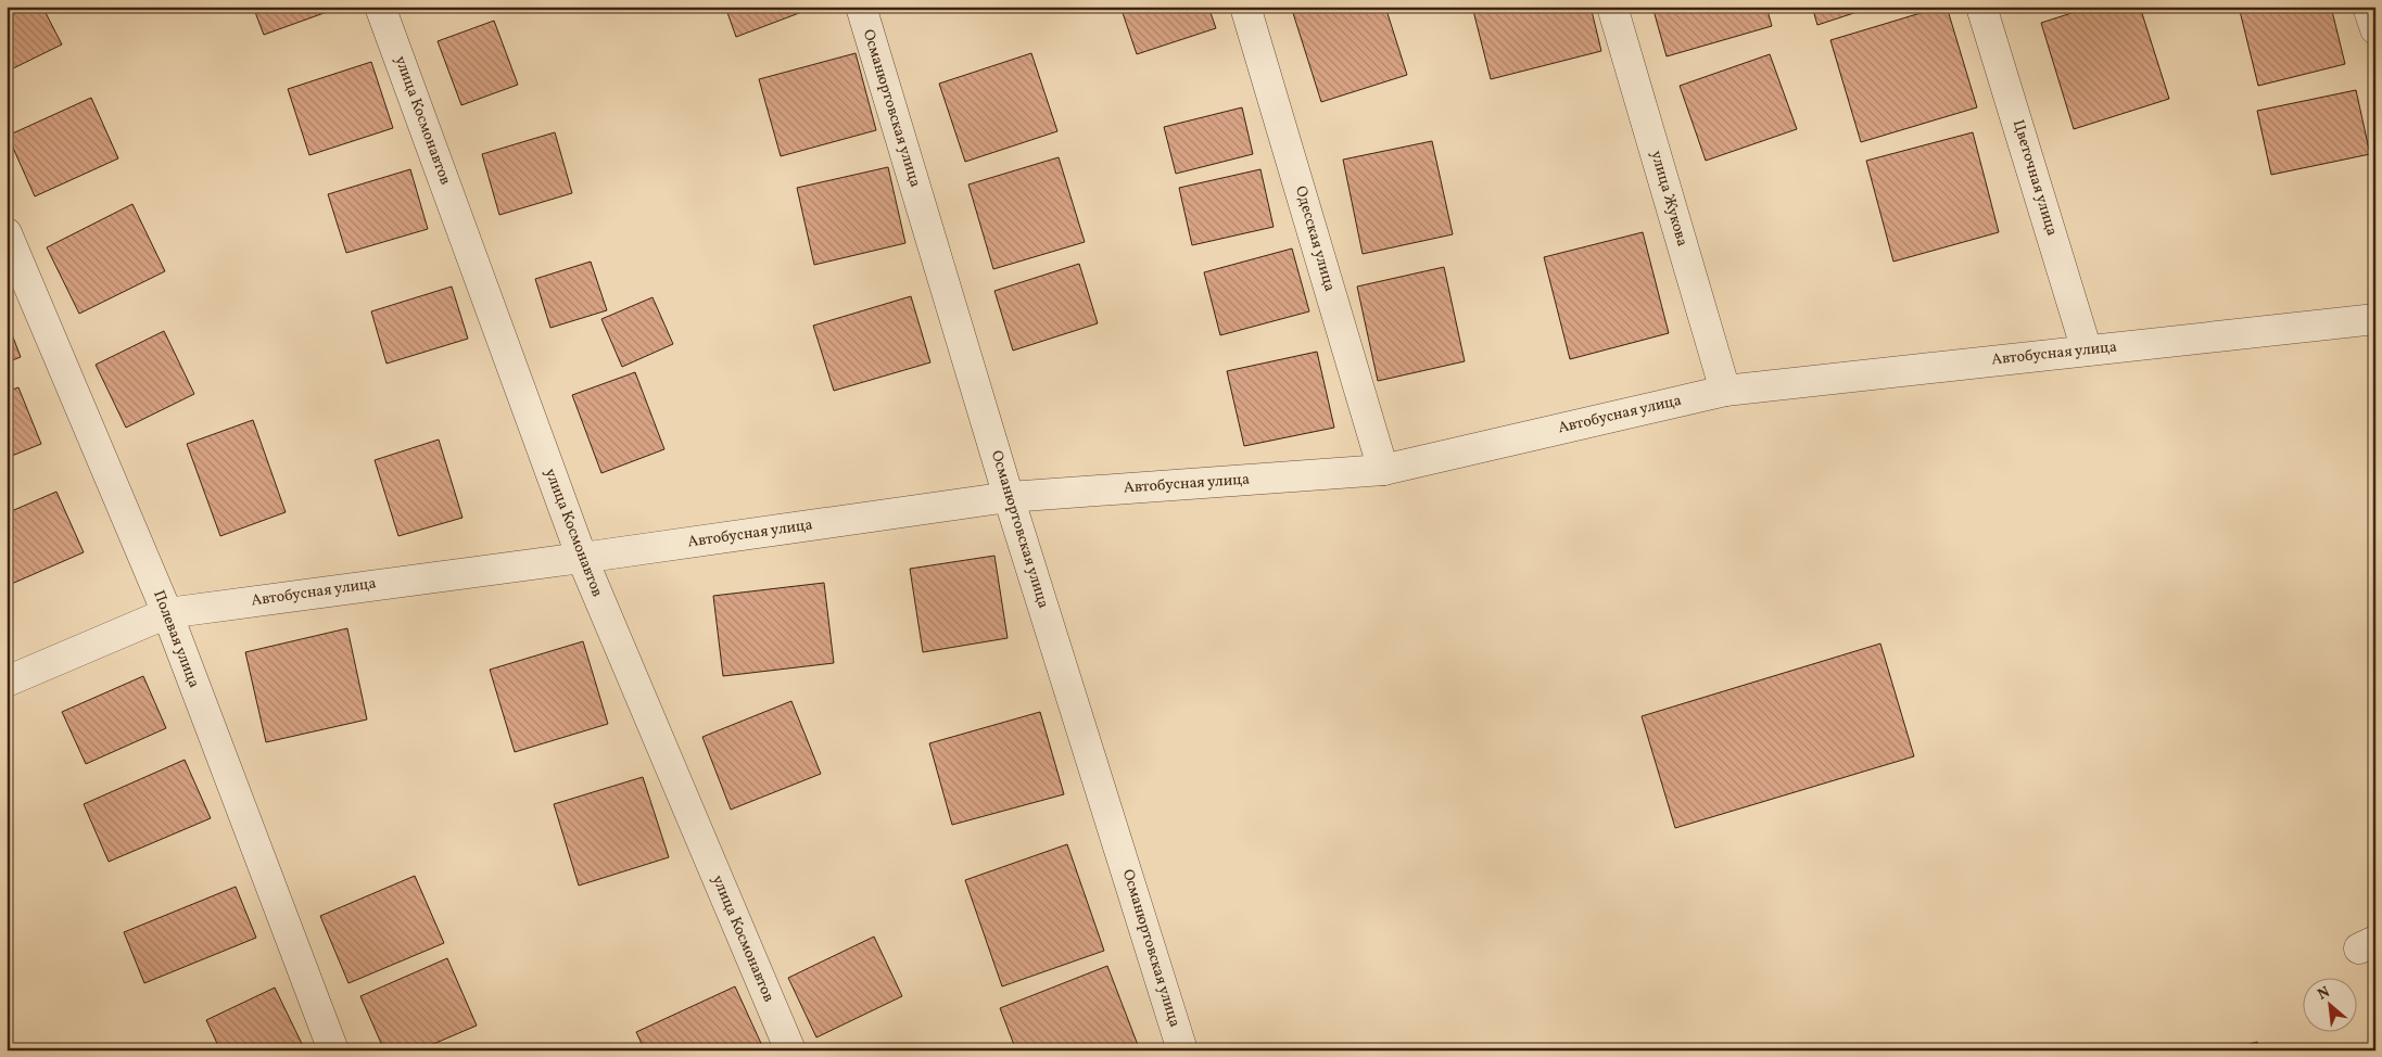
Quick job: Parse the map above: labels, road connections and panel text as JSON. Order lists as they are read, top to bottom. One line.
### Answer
{"streets":{"street":["Османюртовская улица","улица Космонавтов","Цветочная улица","улица Жукова","Одесская улица","Автобусная улица","Полевая улица"]},"crossings":[["Османюртовская улица","Автобусная улица"],["улица Космонавтов","Автобусная улица"],["Цветочная улица","Автобусная улица"],["улица Жукова","Автобусная улица"],["Одесская улица","Автобусная улица"],["Автобусная улица","Полевая улица"]],"north":"top left"}
